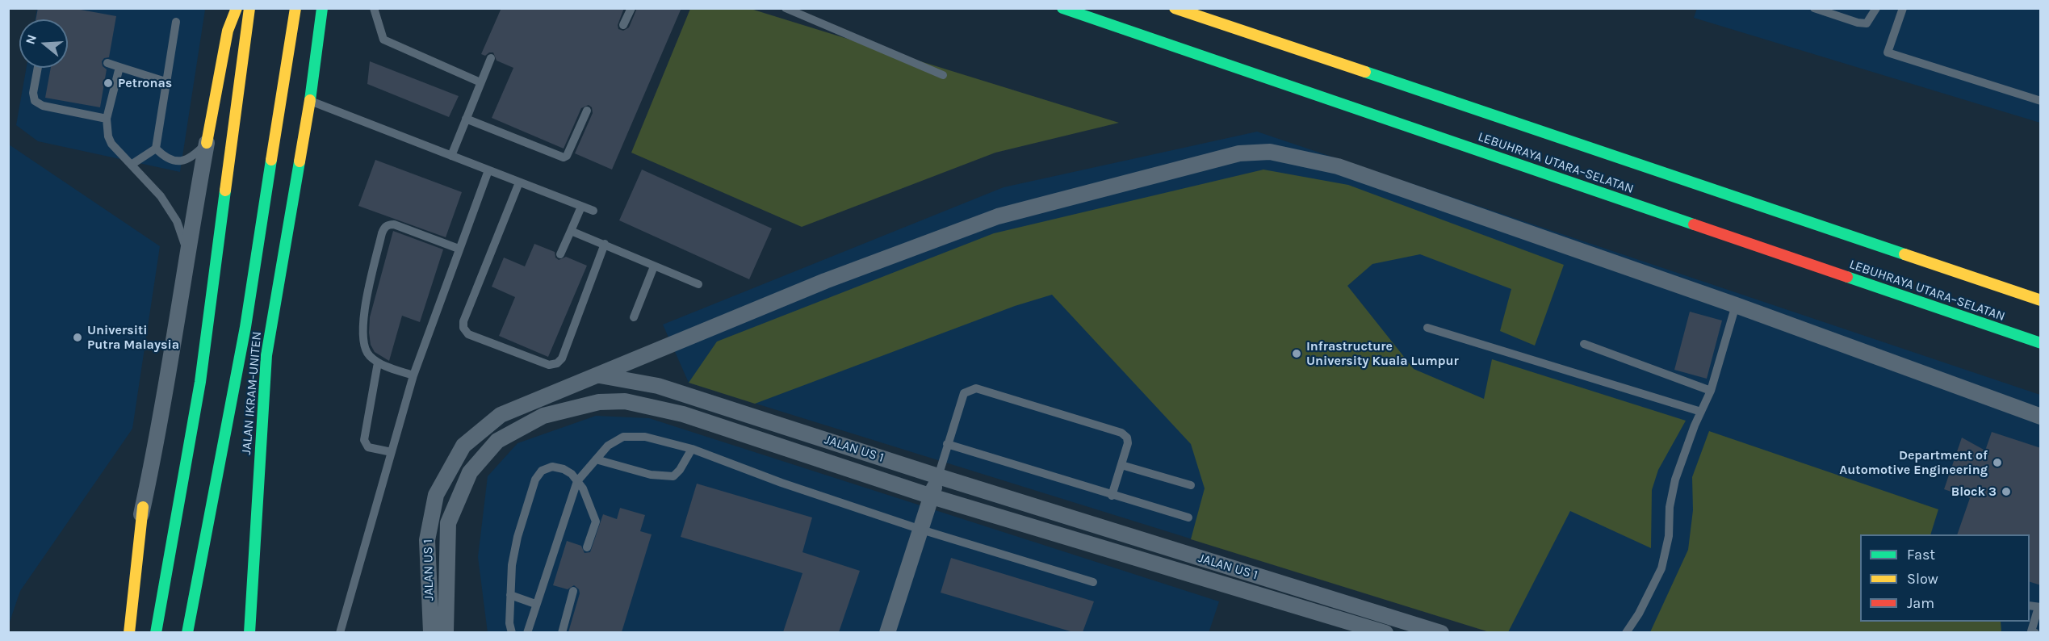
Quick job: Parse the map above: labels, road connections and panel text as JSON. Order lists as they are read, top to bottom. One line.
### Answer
{"streets":{"main road":["LEBUHRAYA UTARA–SELATAN","JALAN IKRAM-UNITEN"],"street":["JALAN US 1"]},"places":["Petronas","Universiti Putra Malaysia","Infrastructure University Kuala Lumpur","Department of Automotive Engineering","Block 3"],"legend":["Fast","Slow","Jam"],"north":"left"}
